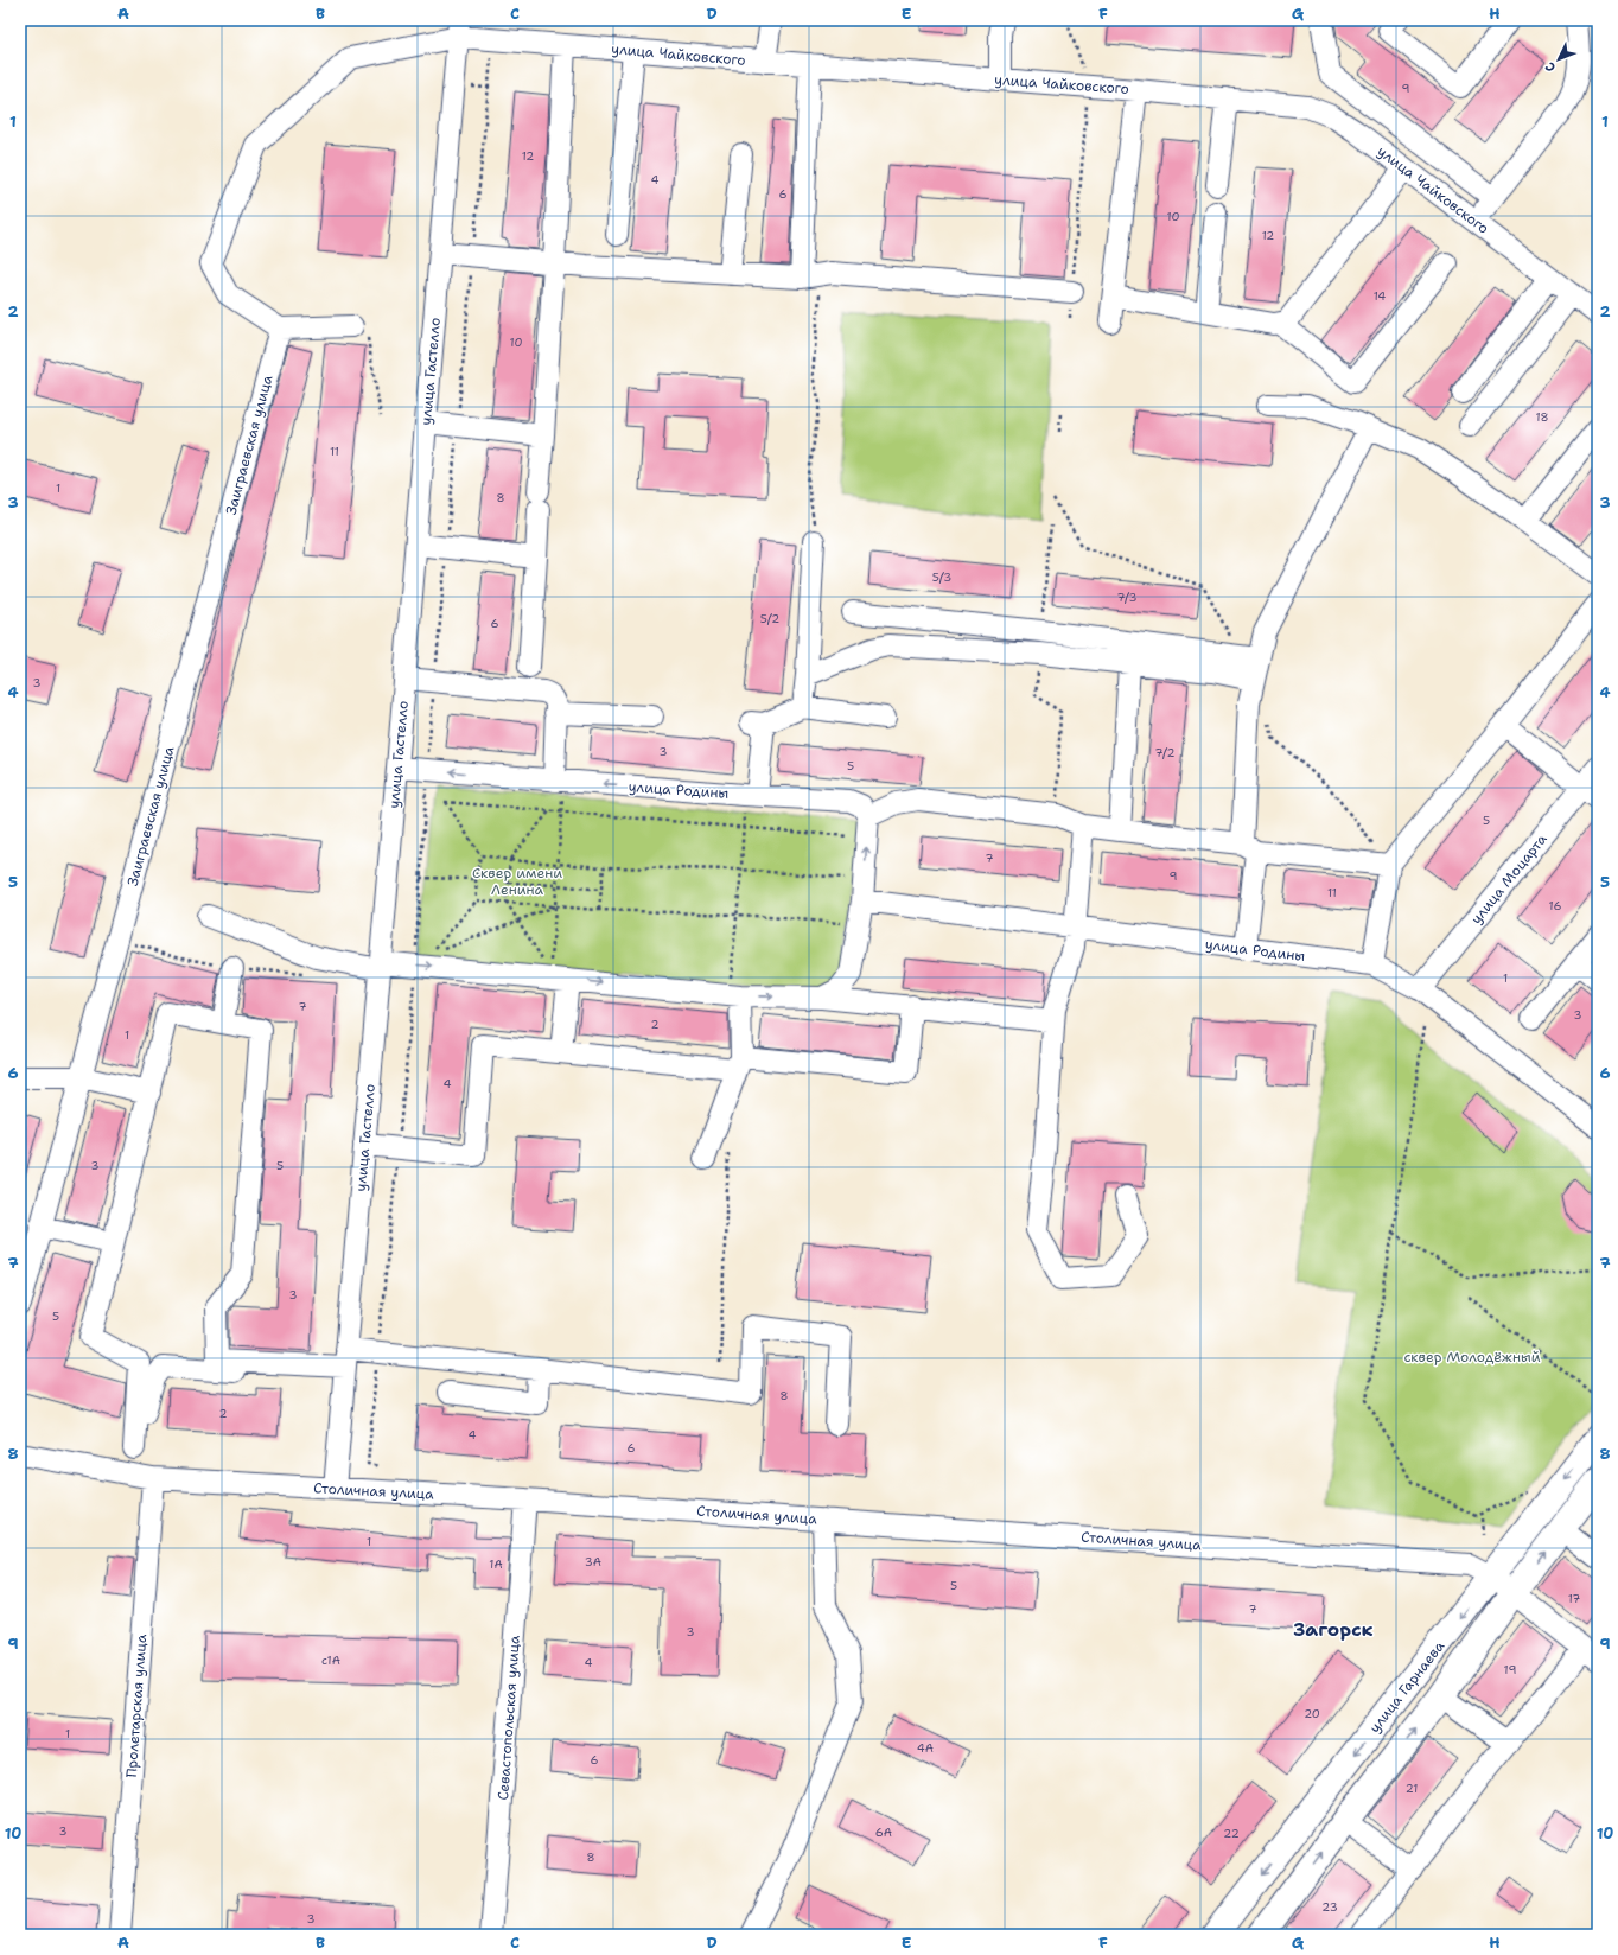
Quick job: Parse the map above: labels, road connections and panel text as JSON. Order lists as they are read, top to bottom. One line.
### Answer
{"streets":{"main road":["улица Гарнаева"],"street":["улица Чайковского","улица Гастелло","Заиграевская улица","улица Родины","улица Моцарта","Столичная улица","Пролетарская улица","Севастопольская улица"]},"crossings":[["улица Чайковского","улица Гастелло"],["улица Чайковского","Заиграевская улица"],["улица Гастелло","улица Родины"],["улица Гастелло","Столичная улица"],["улица Родины","улица Моцарта"],["Столичная улица","улица Гарнаева"],["Столичная улица","Пролетарская улица"],["Столичная улица","Севастопольская улица"]],"districts":["Загорск"],"parks":["Сквер имени Ленина","сквер Молодёжный"],"house_numbers":["9","12","4","6","10","12","14","10","18","11","1","8","5/3","7/3","5/2","6","3","3","7/2","5","5","7","9","11","16","1","7","3","2","1","4","3","5","3","5","8","2","4","6","1","3А","1А","5","17","7","3","с1А","4","19","20","1","4А","6","21","3","6А","22","8","23","3"],"north":"bottom left","grid":{"columns":["A","B","C","D","E","F","G","H"],"rows":["1","2","3","4","5","6","7","8","9","10"]}}
